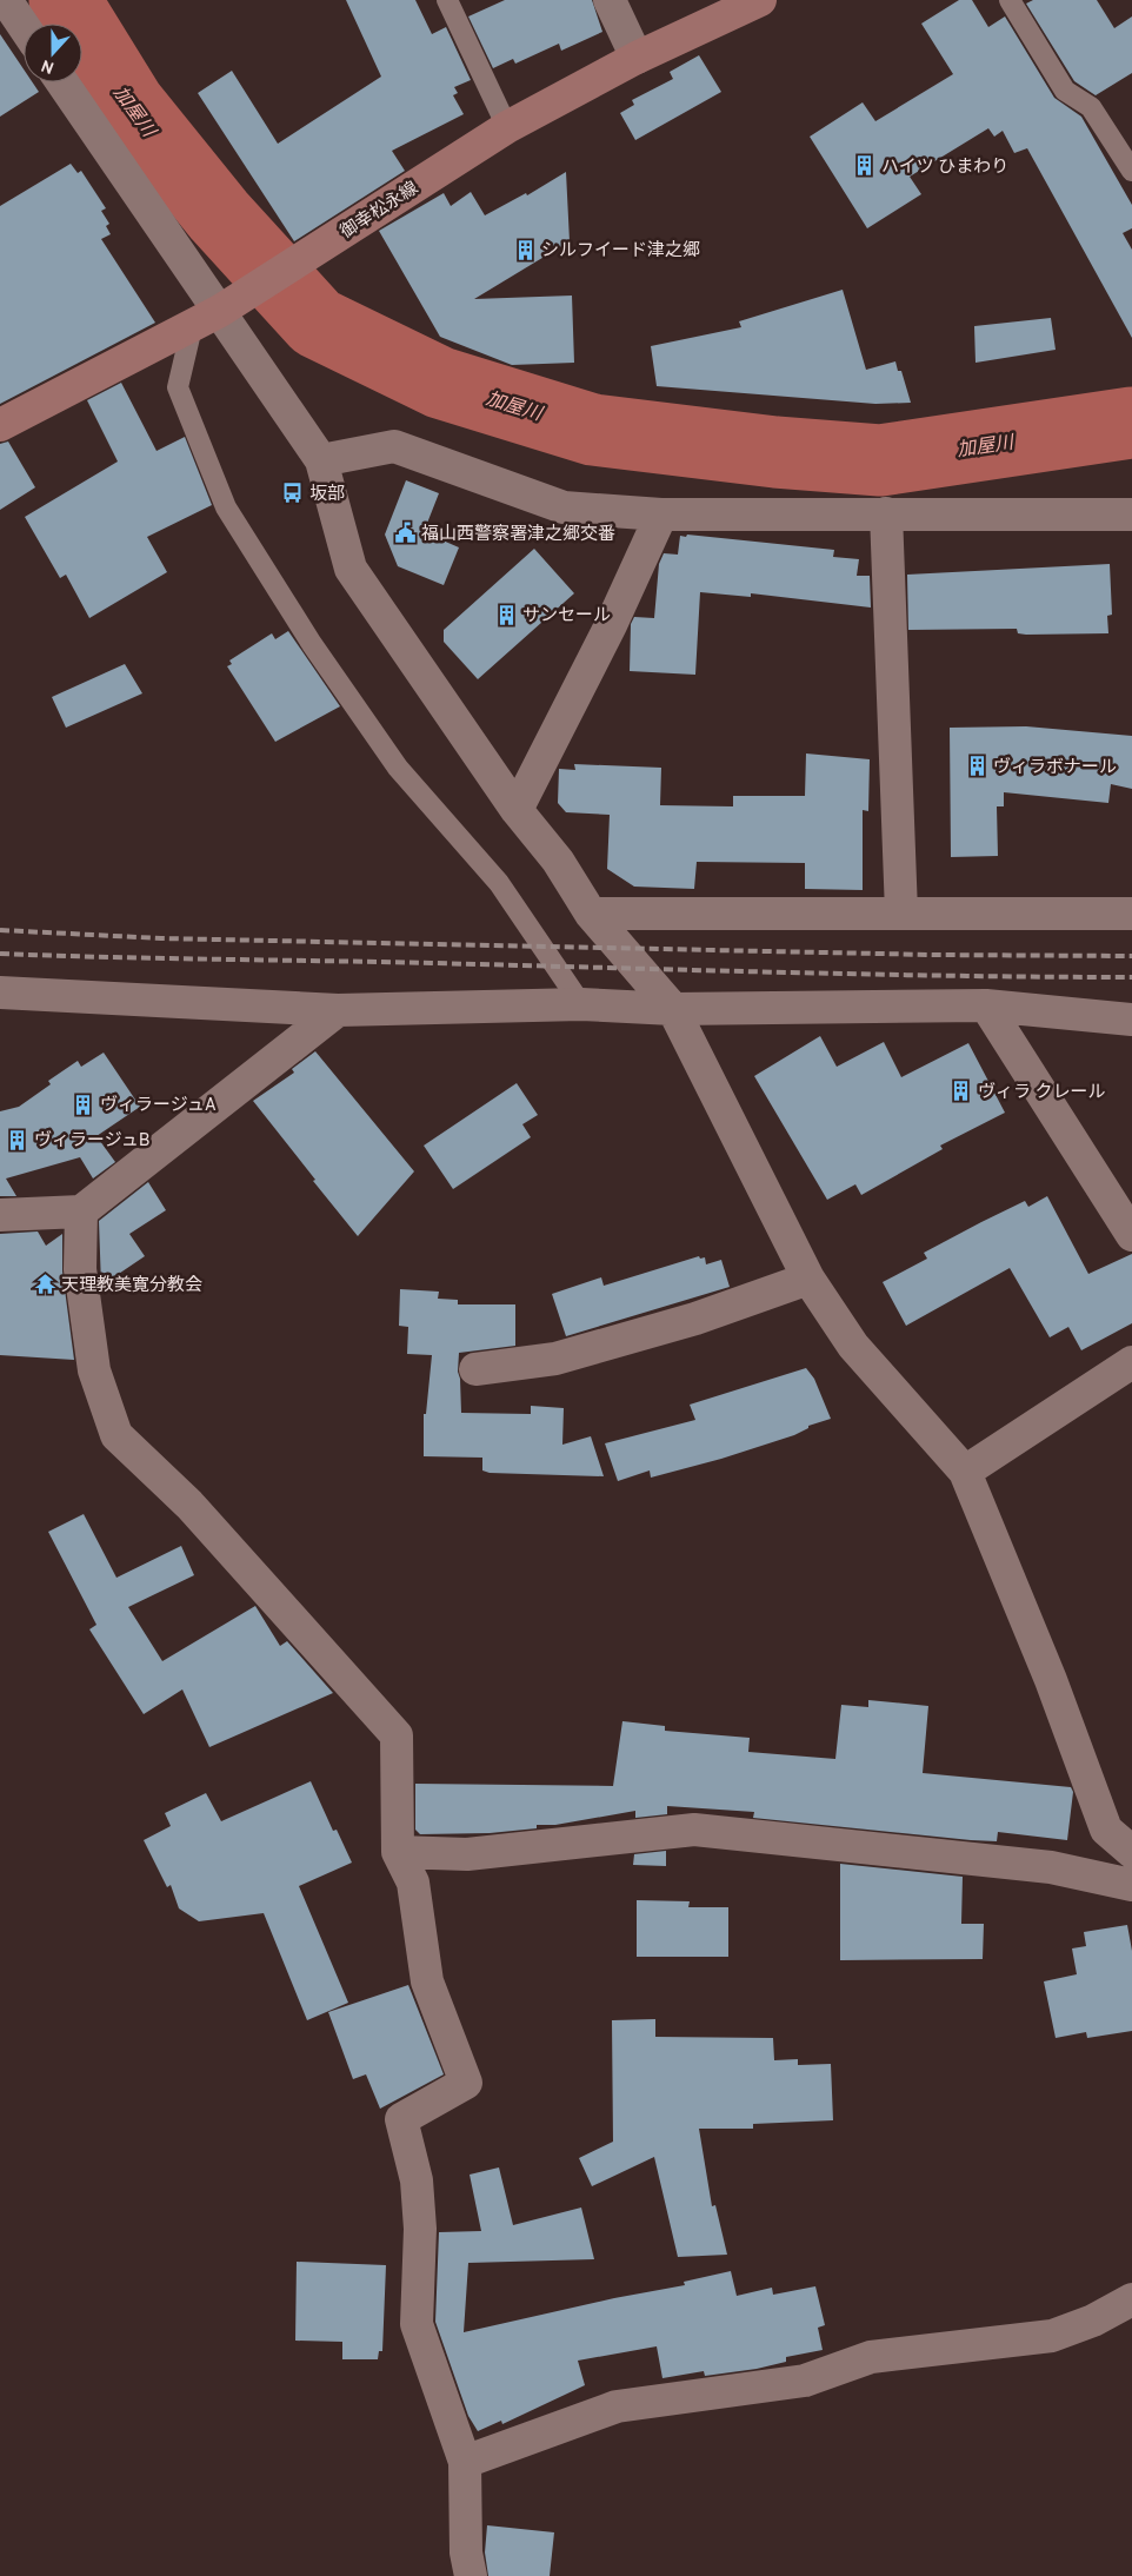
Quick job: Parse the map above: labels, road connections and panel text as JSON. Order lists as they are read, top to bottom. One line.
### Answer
{"streets":{"main road":["御幸松永線"]},"water":["加屋川"],"places":{"building":["ハイツ ひまわり","シルフイード津之郷","サンセール","ヴィラボナール","ヴィラ クレール","ヴィラージュA","ヴィラージュB"],"bus stop":["坂部"],"public building":["福山西警察署津之郷交番"],"temple":["天理教美寛分教会"]},"north":"bottom"}
